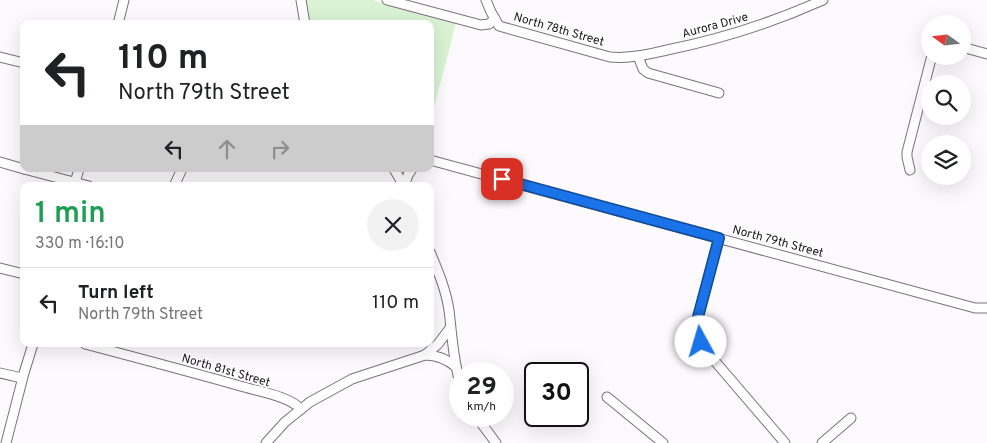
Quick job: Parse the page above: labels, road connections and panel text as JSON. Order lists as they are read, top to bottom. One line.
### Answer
{"streets":{"street":["Aurora Drive","North 78th Street","North 79th Street","North 81st Street"]},"crossings":[["Aurora Drive","North 78th Street"]],"north":"left","page":{"turn":["110 m","North 79th Street"],"heading":["1 min","330 m · 16:10"],"list":[{"name":"Turn left","note":"North 79th Street","value":"110 m"}],"speed":"29 km/h","limit":"30"}}
